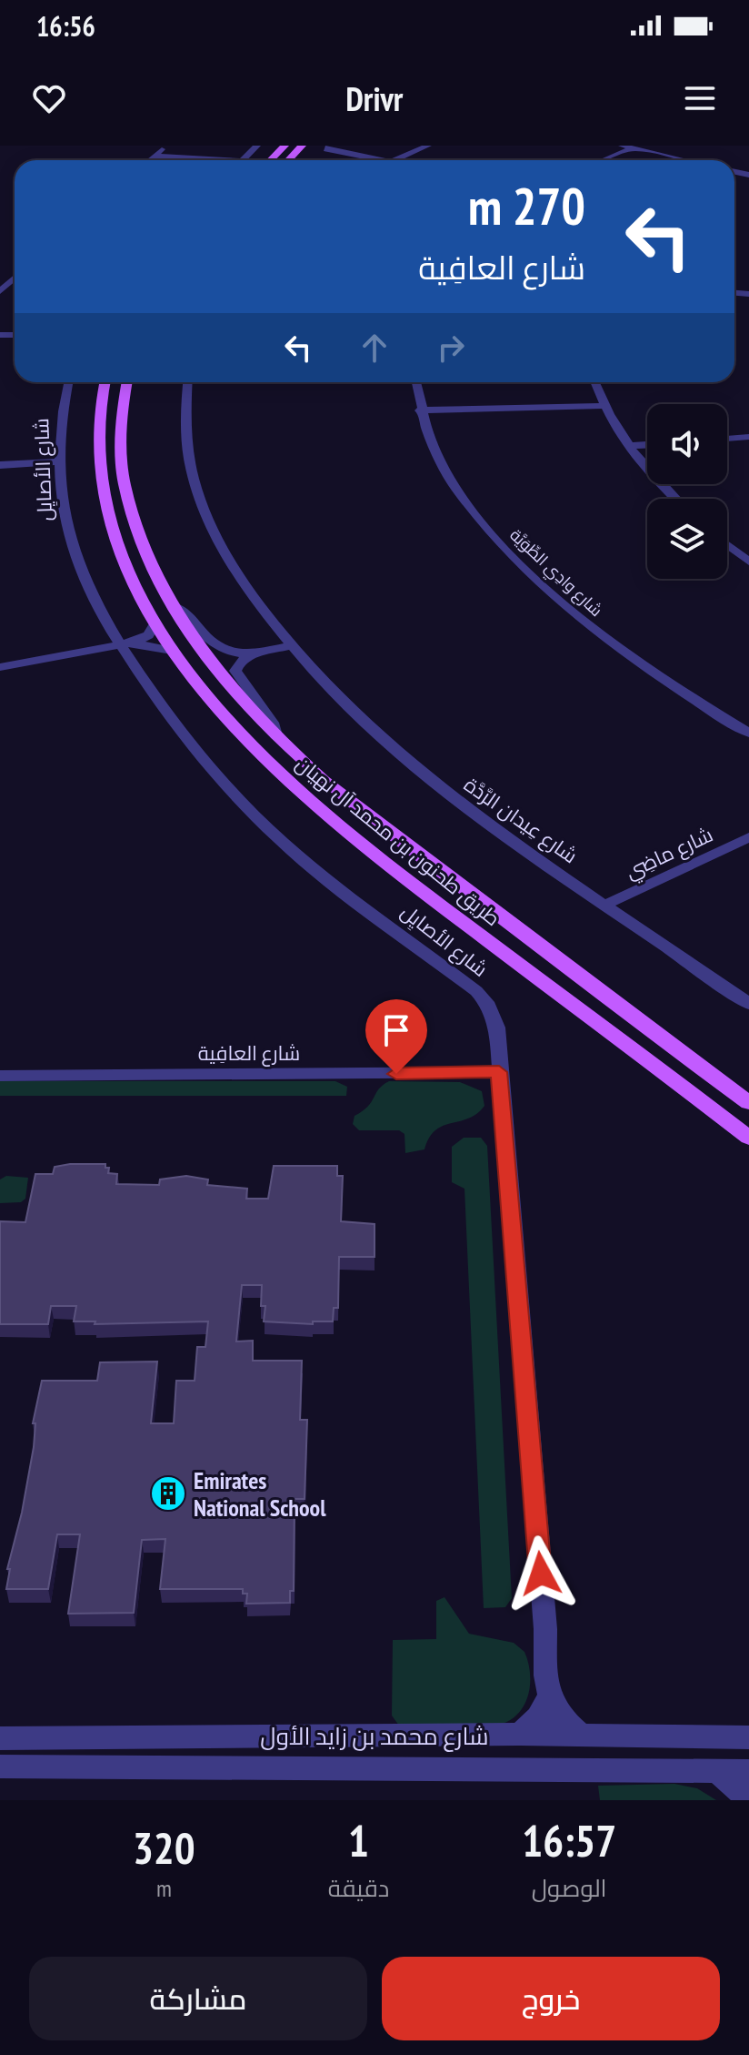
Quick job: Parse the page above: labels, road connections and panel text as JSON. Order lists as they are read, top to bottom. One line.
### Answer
{"streets":{"main road":["طريق طحنون بن محمد آل نهيان"],"street":["شارع الأصايِل","شارع وادِي الطِّوَيَّة","شارع عِيدان الرَّدَّة","شارع ماضِي","شارع العافِية","شارع محمد بن زايد الأول"]},"crossings":[["شارع الأصايِل","شارع العافِية"],["شارع عِيدان الرَّدَّة","شارع ماضِي"]],"places":{"building":["Emirates National School"]},"page":{"status":"16:56","header":"Drivr","turn":["270 m","شارع العافِية"],"eta":["16:57","الوصول","1","دقيقة","320","m"],"buttons":["خروج","مشاركة"]}}
